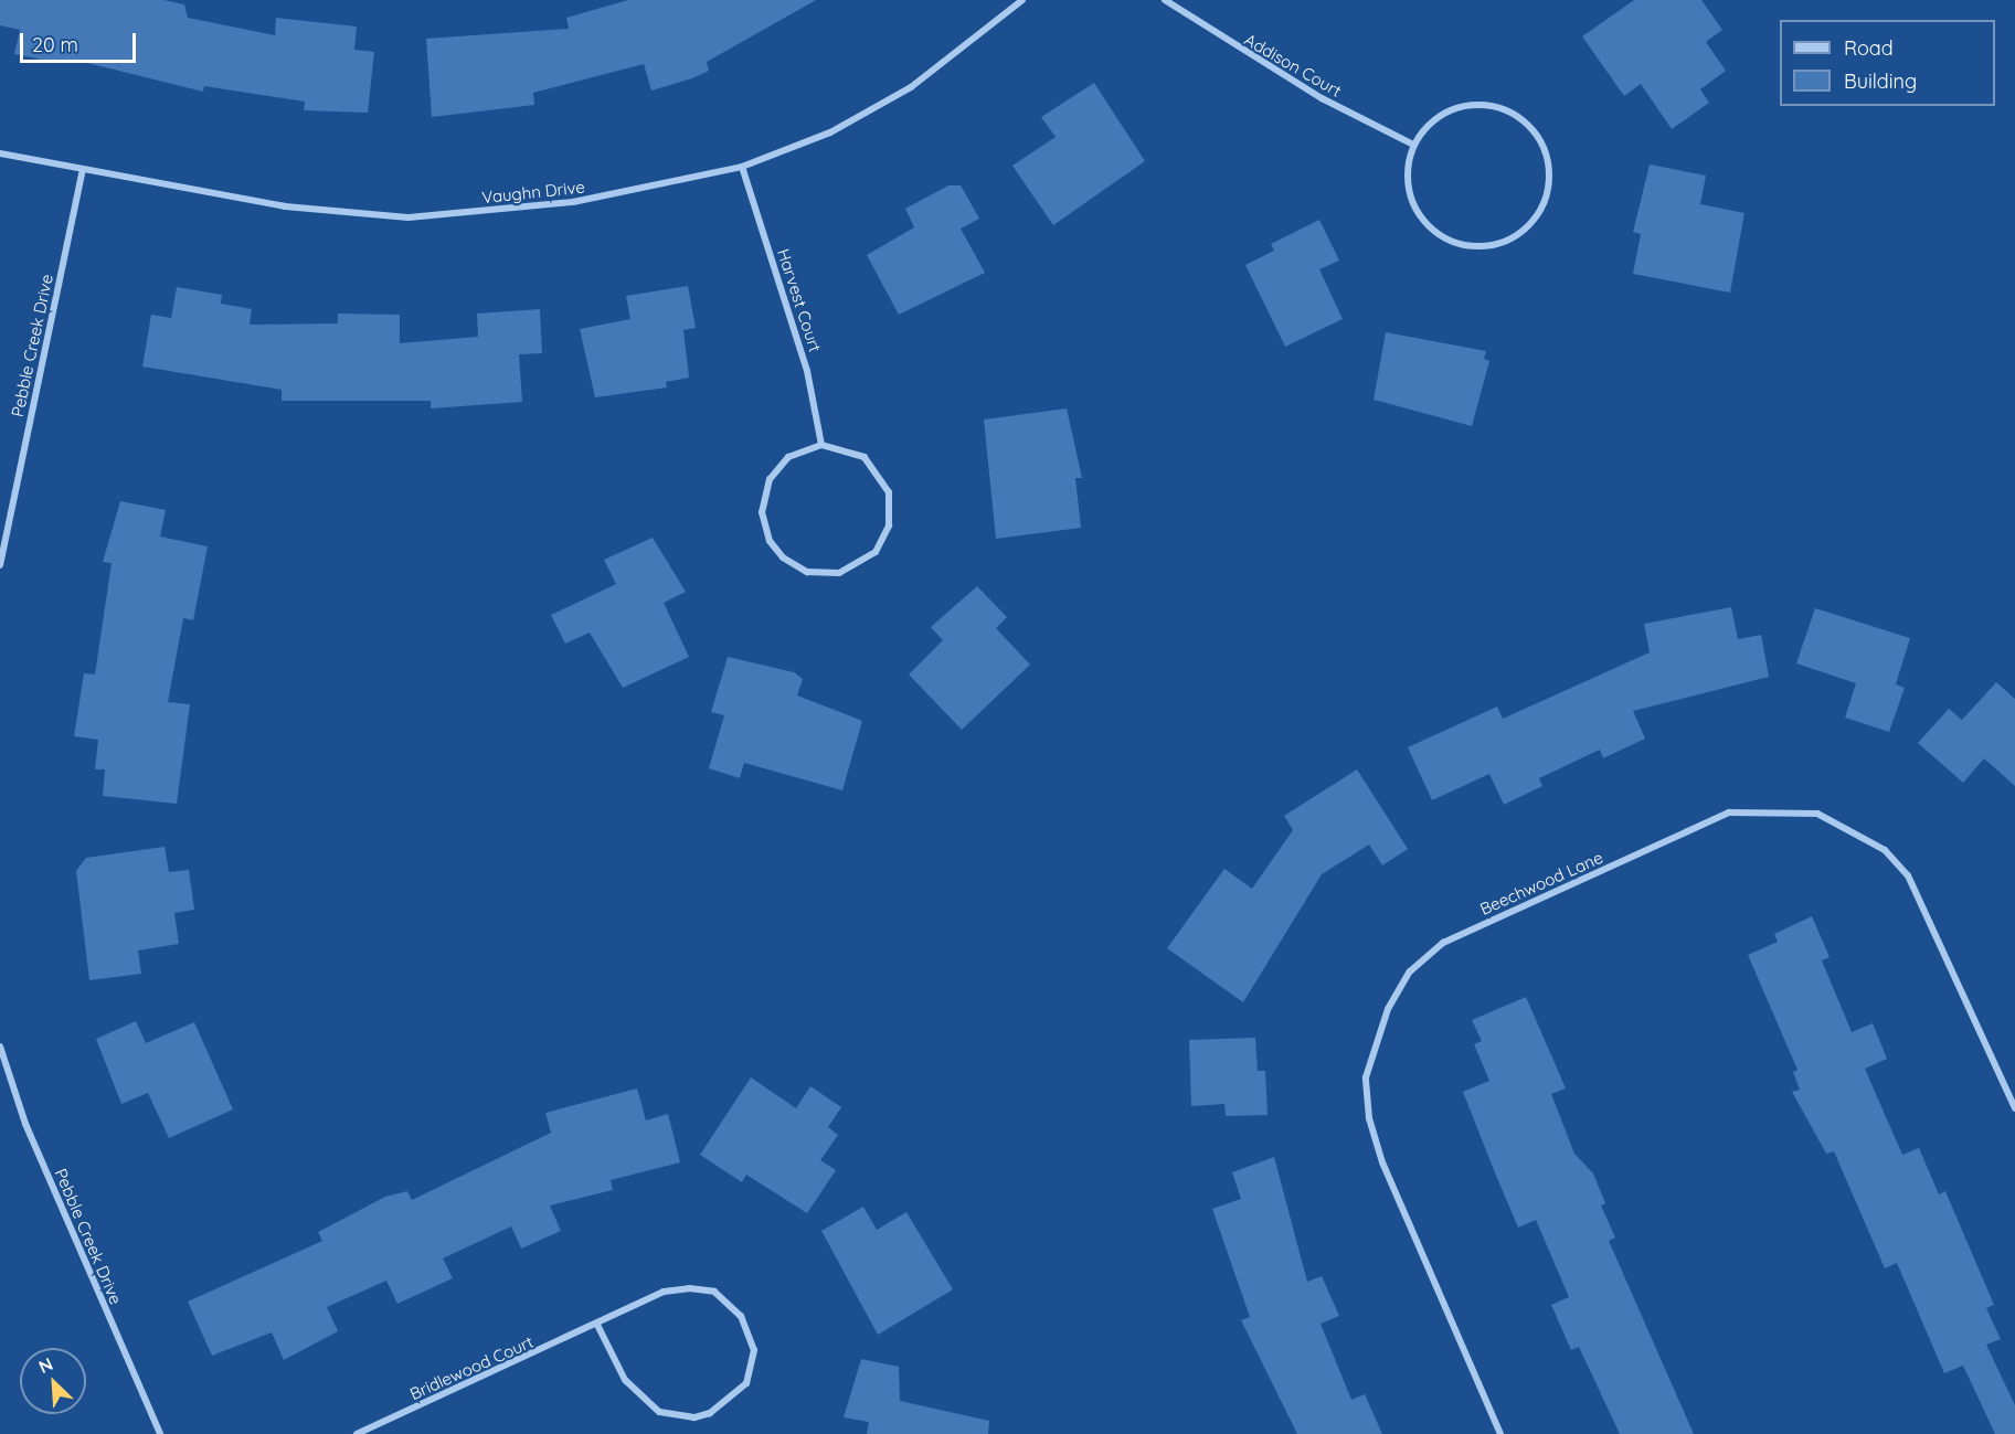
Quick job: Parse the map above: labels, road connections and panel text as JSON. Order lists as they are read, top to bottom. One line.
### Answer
{"streets":{"street":["Addison Court","Vaughn Drive","Harvest Court","Pebble Creek Drive","Beechwood Lane","Bridlewood Court"]},"crossings":[["Vaughn Drive","Harvest Court"],["Vaughn Drive","Pebble Creek Drive"]],"legend":["Road","Building"],"scale_bar":"20 m","north":"top left"}
